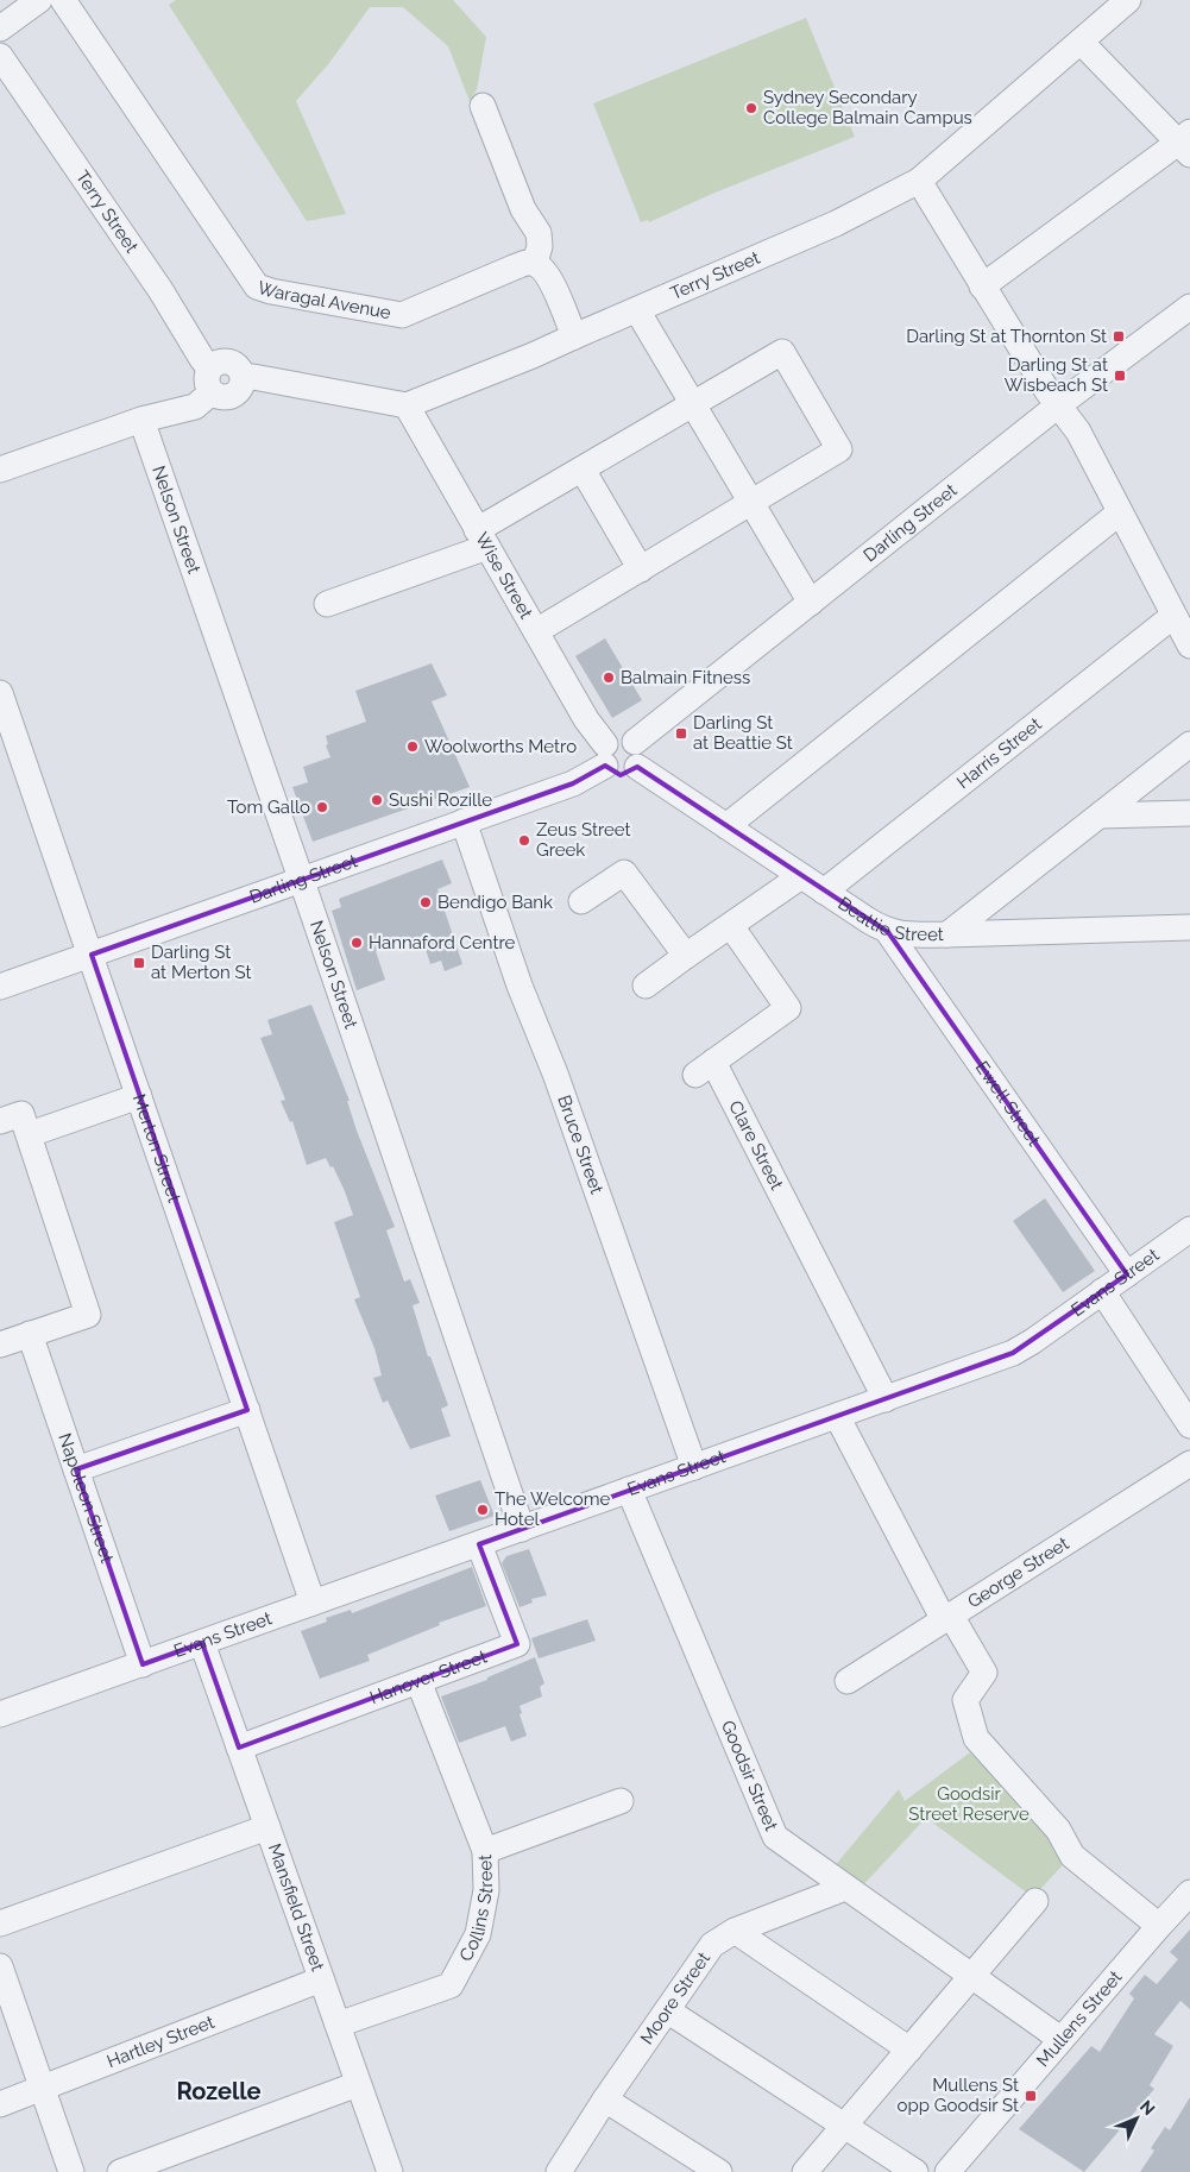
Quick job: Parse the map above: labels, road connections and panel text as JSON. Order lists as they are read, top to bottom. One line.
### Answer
{"streets":{"street":["Terry Street","Waragal Avenue","Nelson Street","Darling Street","Wise Street","Harris Street","Beattie Street","Ewell Street","Bruce Street","Clare Street","Merton Street","Evans Street","Napoleon Street","George Street","Hanover Street","Goodsir Street","Collins Street","Mansfield Street","Moore Street","Mullens Street","Hartley Street"]},"crossings":[["Terry Street","Wise Street"],["Nelson Street","Darling Street"],["Nelson Street","Evans Street"],["Darling Street","Wise Street"],["Darling Street","Beattie Street"],["Darling Street","Bruce Street"],["Darling Street","Merton Street"],["Wise Street","Beattie Street"],["Harris Street","Beattie Street"],["Beattie Street","Ewell Street"],["Ewell Street","Evans Street"],["Bruce Street","Evans Street"],["Clare Street","Evans Street"],["Merton Street","Evans Street"],["Evans Street","Napoleon Street"],["Evans Street","Hanover Street"],["Evans Street","Goodsir Street"],["Evans Street","Mansfield Street"],["Hanover Street","Collins Street"],["Hanover Street","Mansfield Street"],["Goodsir Street","Moore Street"],["Goodsir Street","Mullens Street"],["Collins Street","Mansfield Street"],["Mansfield Street","Hartley Street"]],"districts":["Rozelle"],"parks":["Goodsir Street Reserve"],"places":{"other":["Sydney Secondary College Balmain Campus","Balmain Fitness","Woolworths Metro","Sushi Rozille","Tom Gallo","Zeus Street Greek","Bendigo Bank","Hannaford Centre","The Welcome Hotel"],"transit":["Darling St at Thornton St","Darling St at Wisbeach St","Darling St at Beattie St","Darling St at Merton St","Mullens St opp Goodsir St"]},"north":"top right"}
